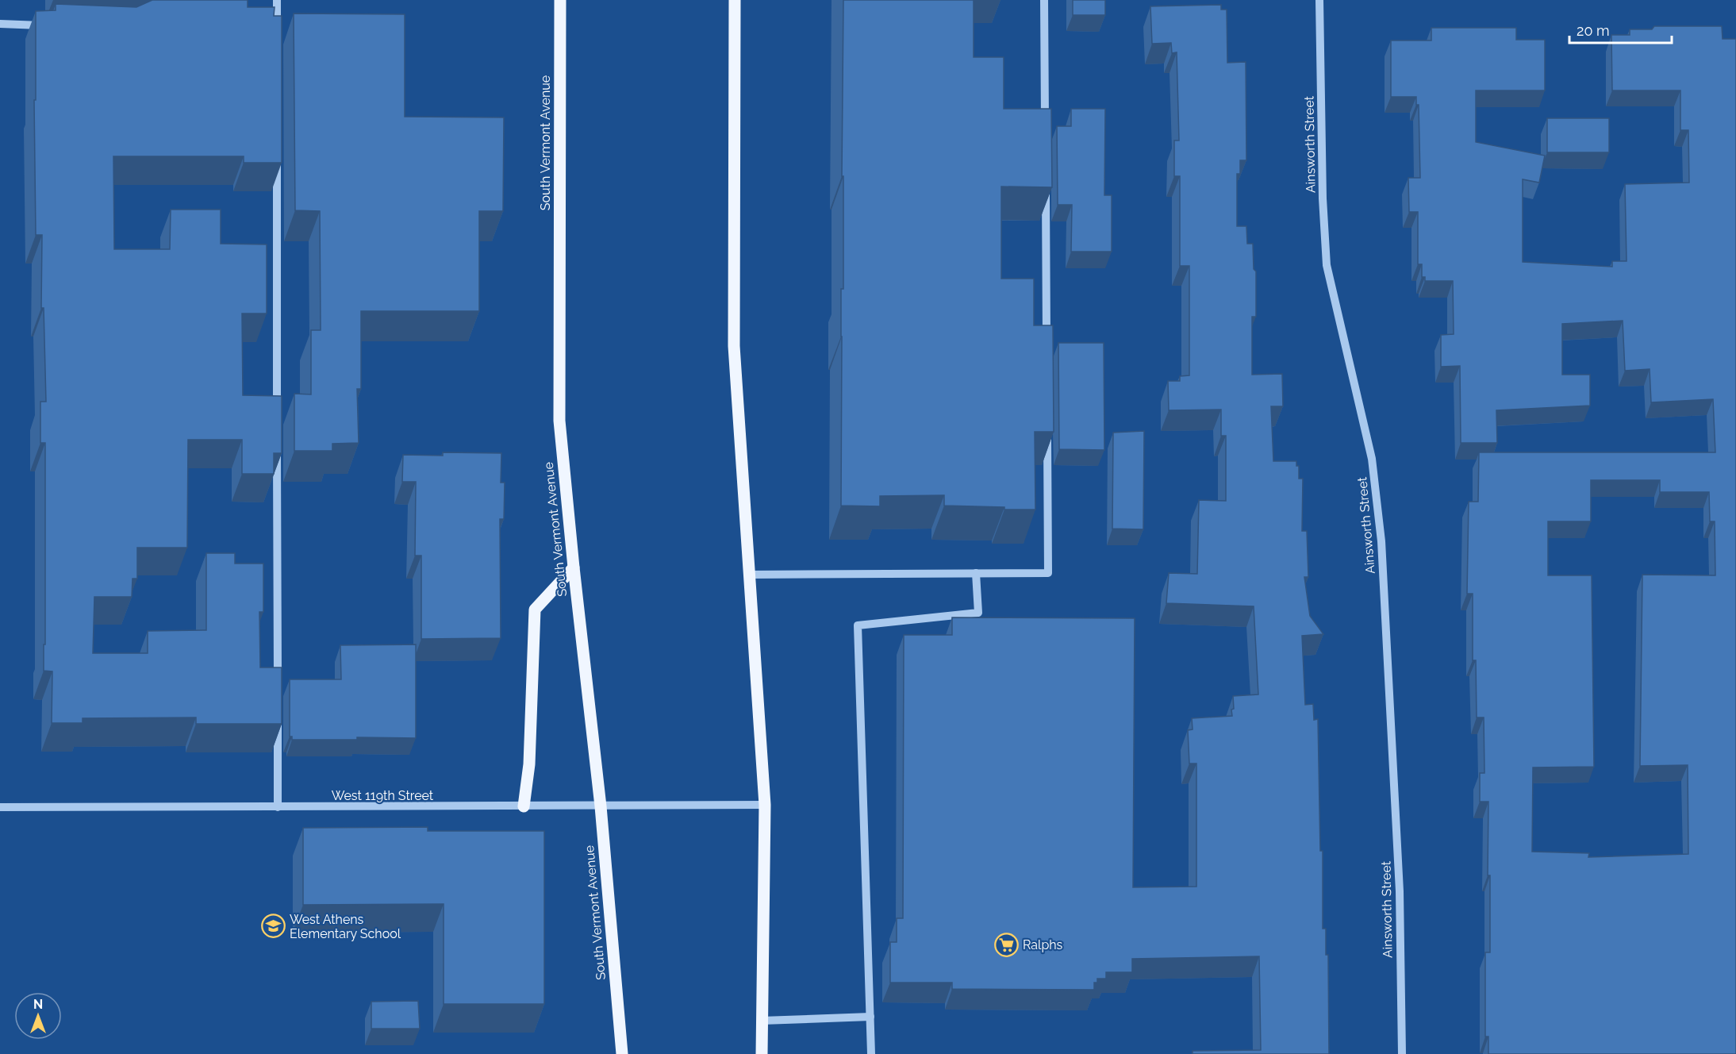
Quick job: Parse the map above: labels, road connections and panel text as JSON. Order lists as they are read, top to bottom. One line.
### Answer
{"streets":{"main road":["South Vermont Avenue"],"street":["Ainsworth Street","West 119th Street"]},"crossings":[["South Vermont Avenue","West 119th Street"]],"places":{"school or university":["West Athens Elementary School"],"supermarket":["Ralphs"]},"scale_bar":"20 m","north":"top"}
